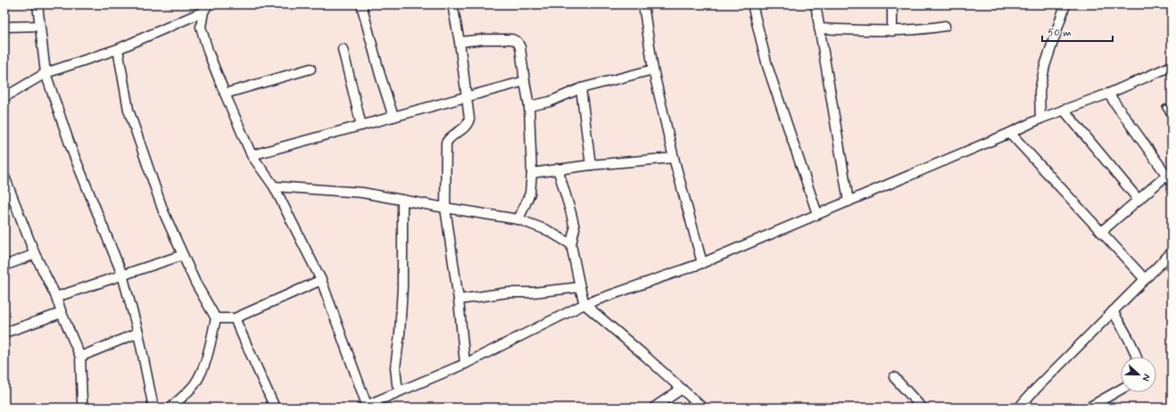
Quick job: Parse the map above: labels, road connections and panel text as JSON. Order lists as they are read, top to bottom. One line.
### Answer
{"scale_bar":"50 m","north":"right"}
